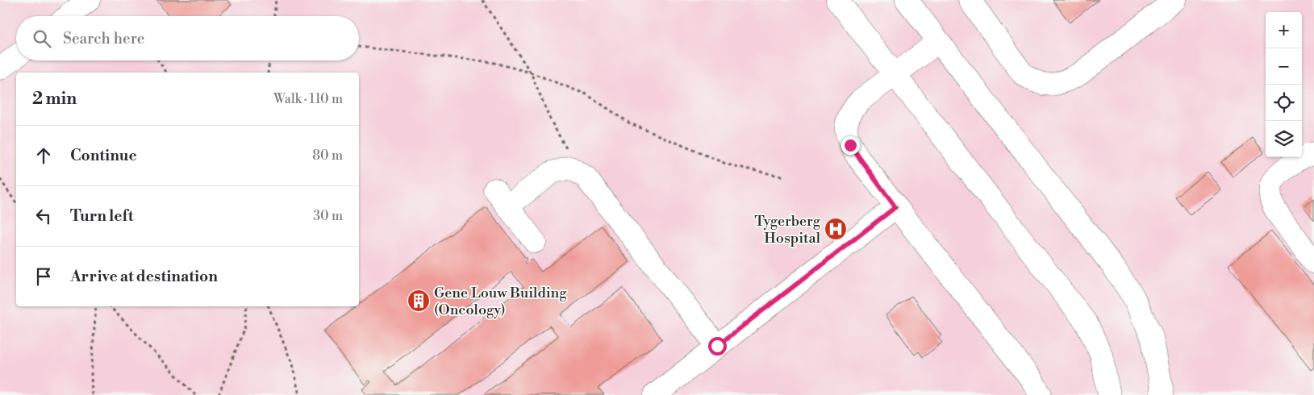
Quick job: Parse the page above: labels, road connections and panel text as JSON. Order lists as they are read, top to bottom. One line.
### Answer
{"places":{"hospital":["Tygerberg Hospital"],"building":["Gene Louw Building (Oncology)"]},"page":{"map_buttons":["+","−"],"search":"Search here","heading":["2 min","Walk · 110 m"],"list":[["Continue","80 m"],["Turn left","30 m"],"Arrive at destination"]}}
